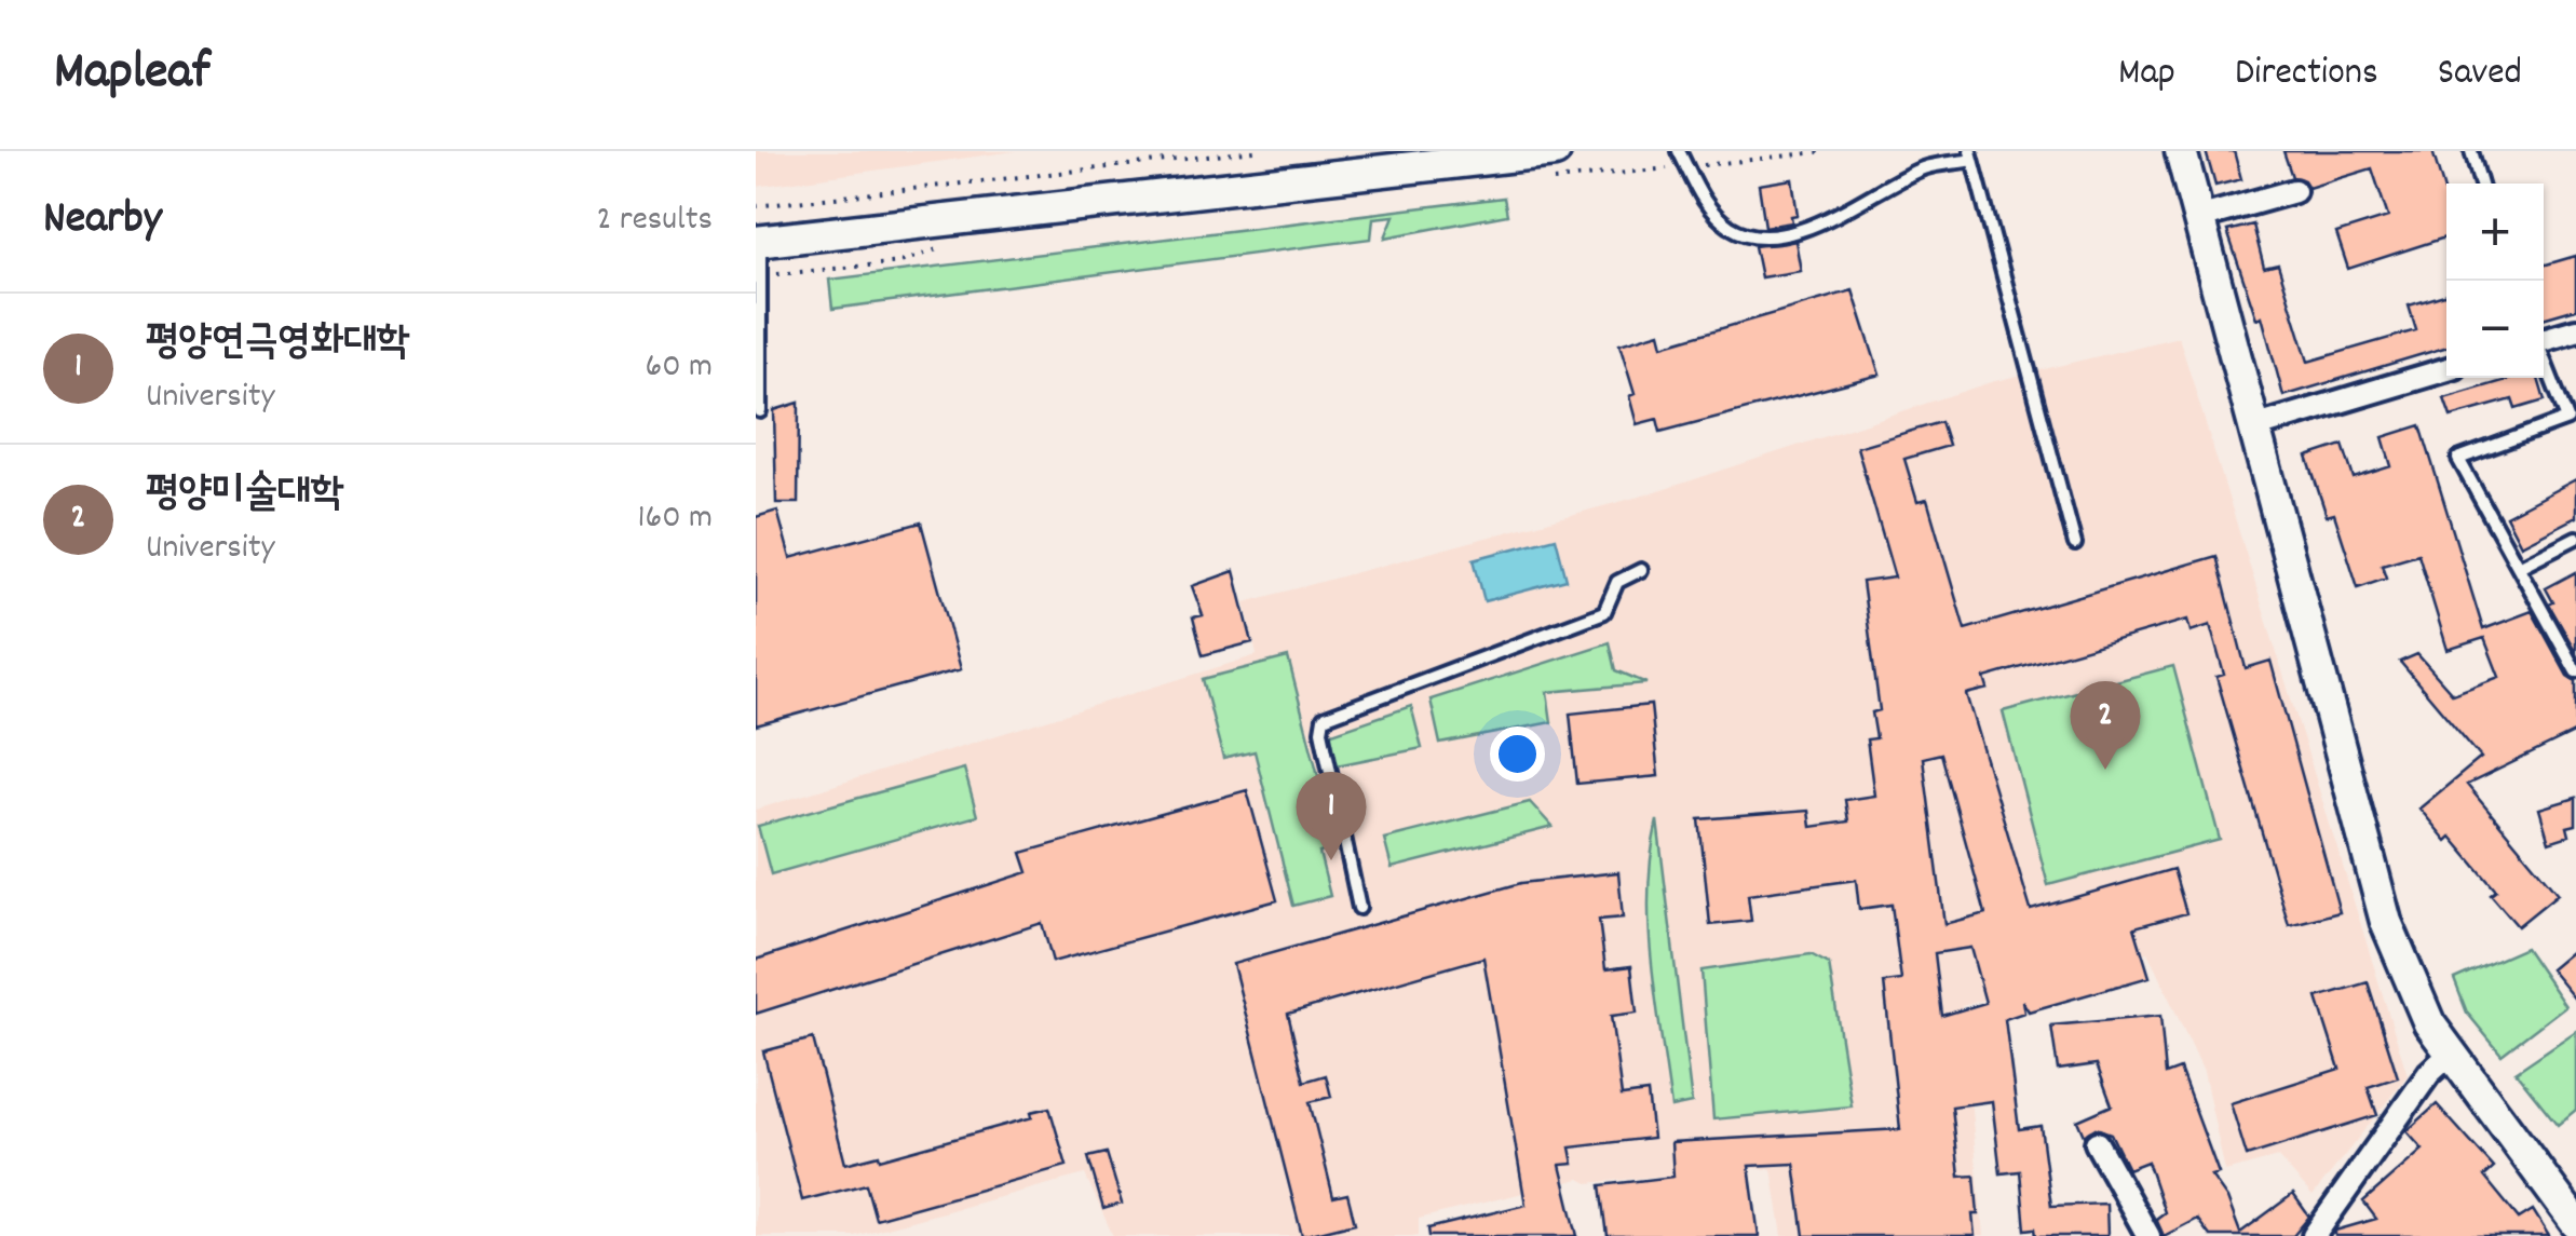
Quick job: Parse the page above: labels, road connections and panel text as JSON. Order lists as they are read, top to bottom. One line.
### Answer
{"page":{"header":"Mapleaf","nav":["Map","Directions","Saved"],"heading":["Nearby","2 results"],"map_buttons":["+","−"],"list":[{"mark":"1","name":"평양연극영화대학","note":"University","value":"60 m"},{"mark":"2","name":"평양미술대학","note":"University","value":"160 m"}],"pins":["2","1"]}}
